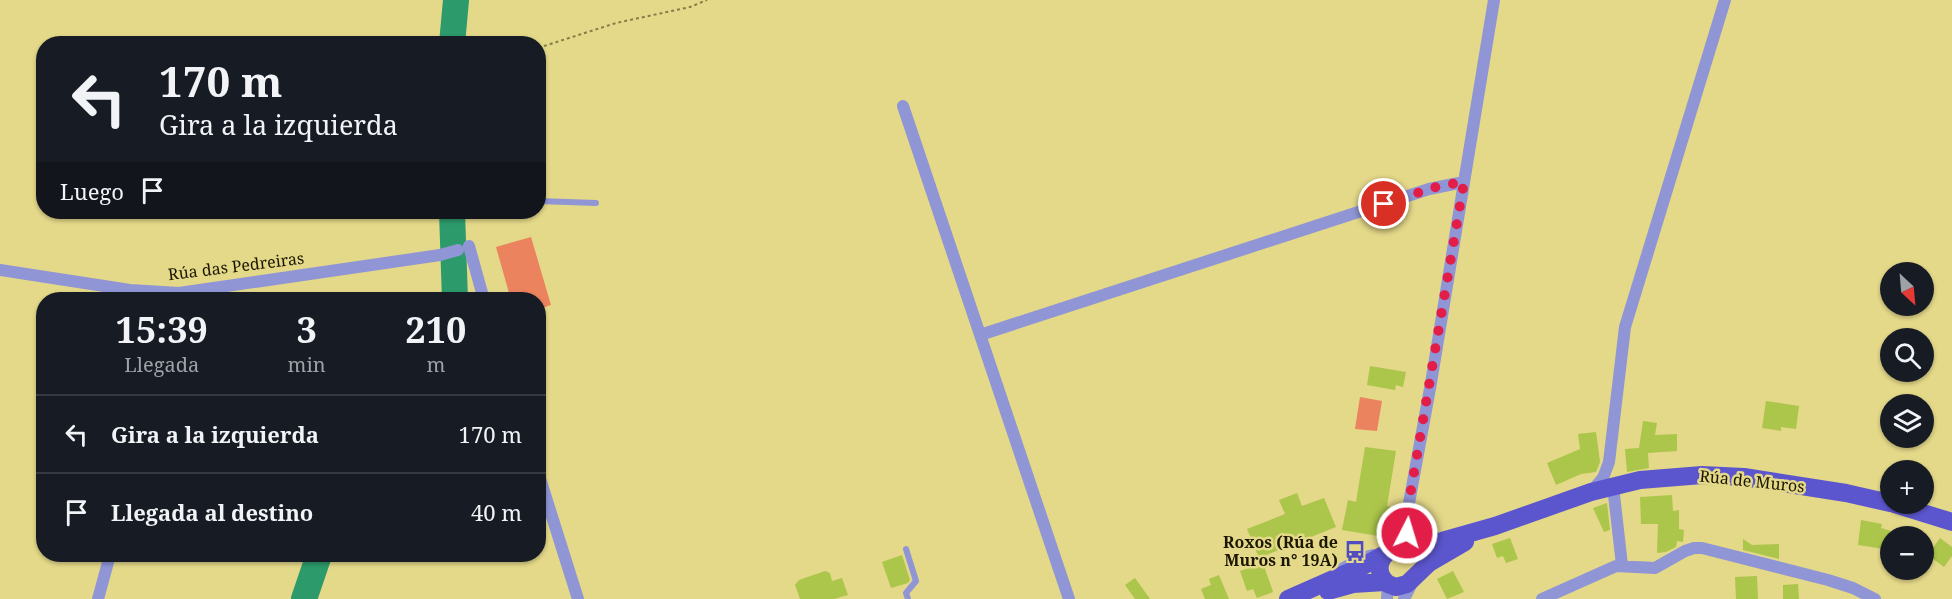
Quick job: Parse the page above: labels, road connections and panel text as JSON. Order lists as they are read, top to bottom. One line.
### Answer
{"streets":{"main road":["Rúa de Muros"],"street":["Rúa das Pedreiras"]},"places":{"bus stop":["Roxos (Rúa de Muros n° 19A)"]},"north":"bottom right","page":{"turn":["170 m","Gira a la izquierda"],"then":"Luego","map_buttons":["+","−"],"eta":["15:39","Llegada","3","min","210","m"],"list":[{"name":"Gira a la izquierda","value":"170 m"},{"name":"Llegada al destino","value":"40 m"}]}}
